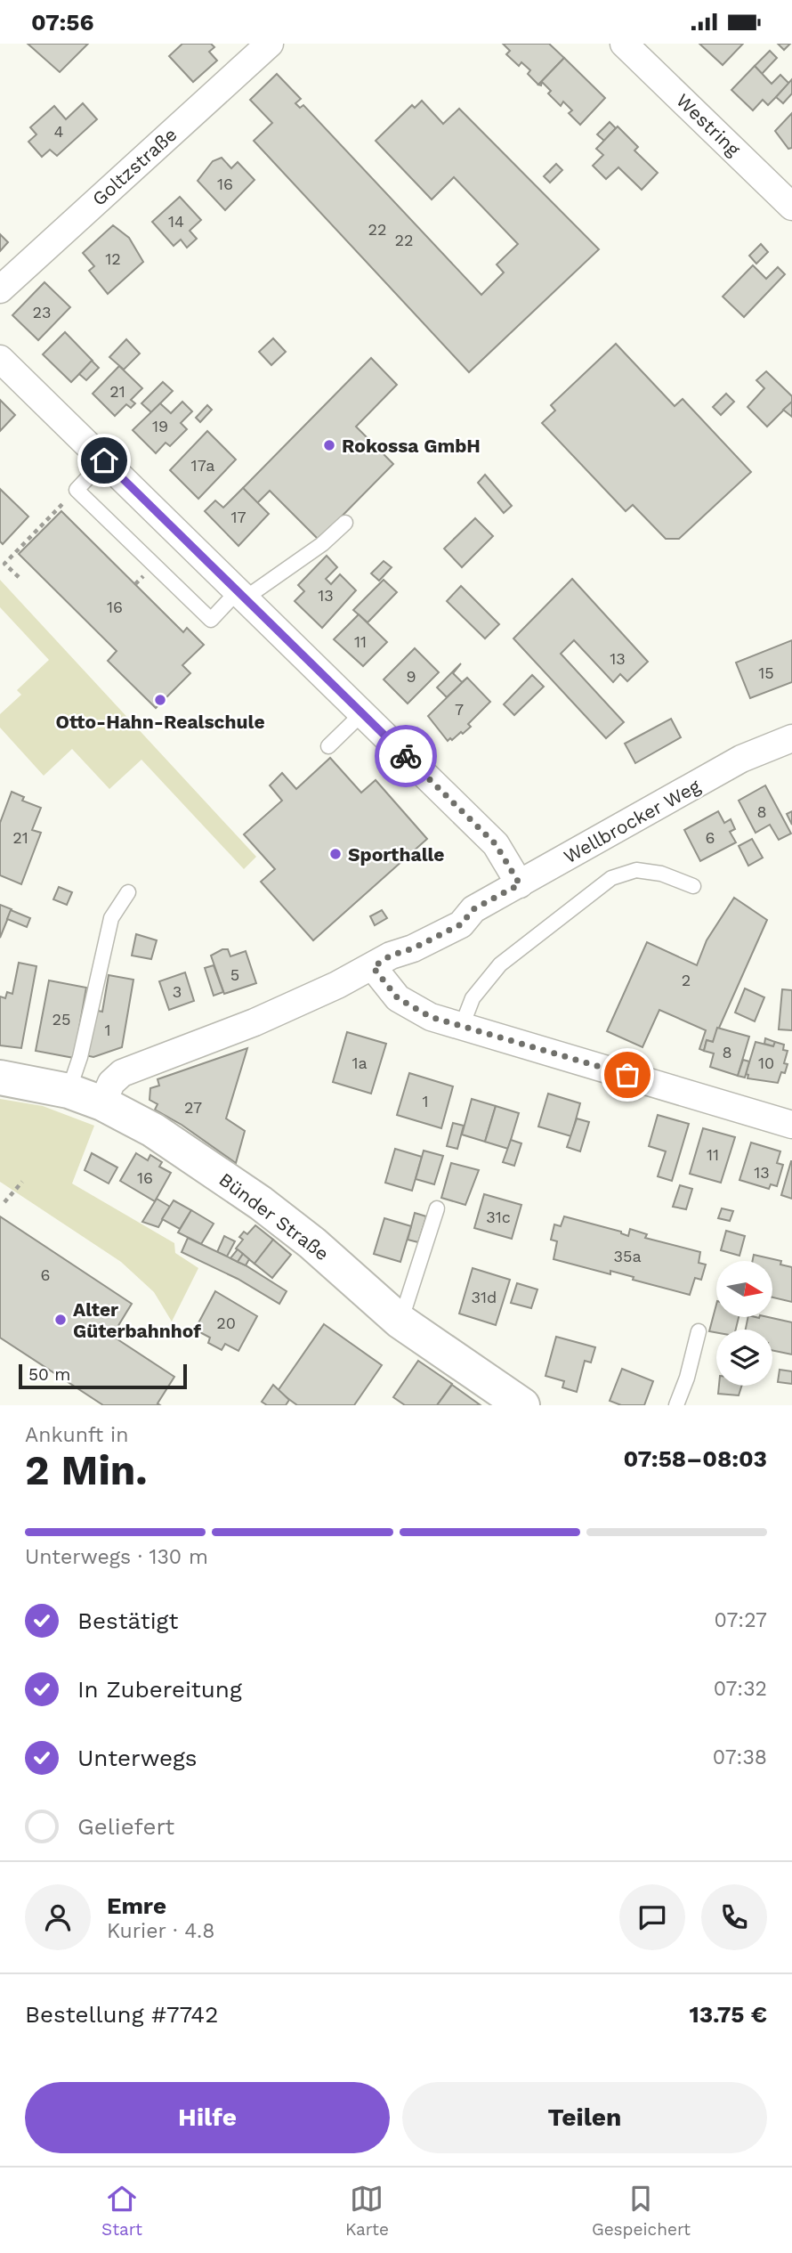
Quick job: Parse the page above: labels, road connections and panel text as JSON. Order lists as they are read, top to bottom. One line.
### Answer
{"streets":{"street":["Westring","Goltzstraße","Wellbrocker Weg","Bünder Straße"]},"crossings":[["Wellbrocker Weg","Bünder Straße"]],"places":["Rokossa GmbH","Otto-Hahn-Realschule","Sporthalle","Alter Güterbahnhof"],"house_numbers":["4","16","14","22","22","12","23","21","19","17a","17","13","16","11","13","15","9","7","8","21","6","5","2","3","25","1","8","1a","10","1","27","11","13","16","31c","35a","6","31d","20"],"scale_bar":"50 m","north":"right","page":{"status":"07:56","scale":"50 m","heading":["2 Min.","Ankunft in","07:58–08:03"],"panel":["Emre","Kurier · 4.8","Bestellung #7742","13.75 €"],"bar":"Unterwegs · 130 m","list":[["Bestätigt","07:27"],["In Zubereitung","07:32"],["Unterwegs","07:38"],"Geliefert"],"buttons":["Hilfe","Teilen"],"tabs":["Start","Karte","Gespeichert"]}}
